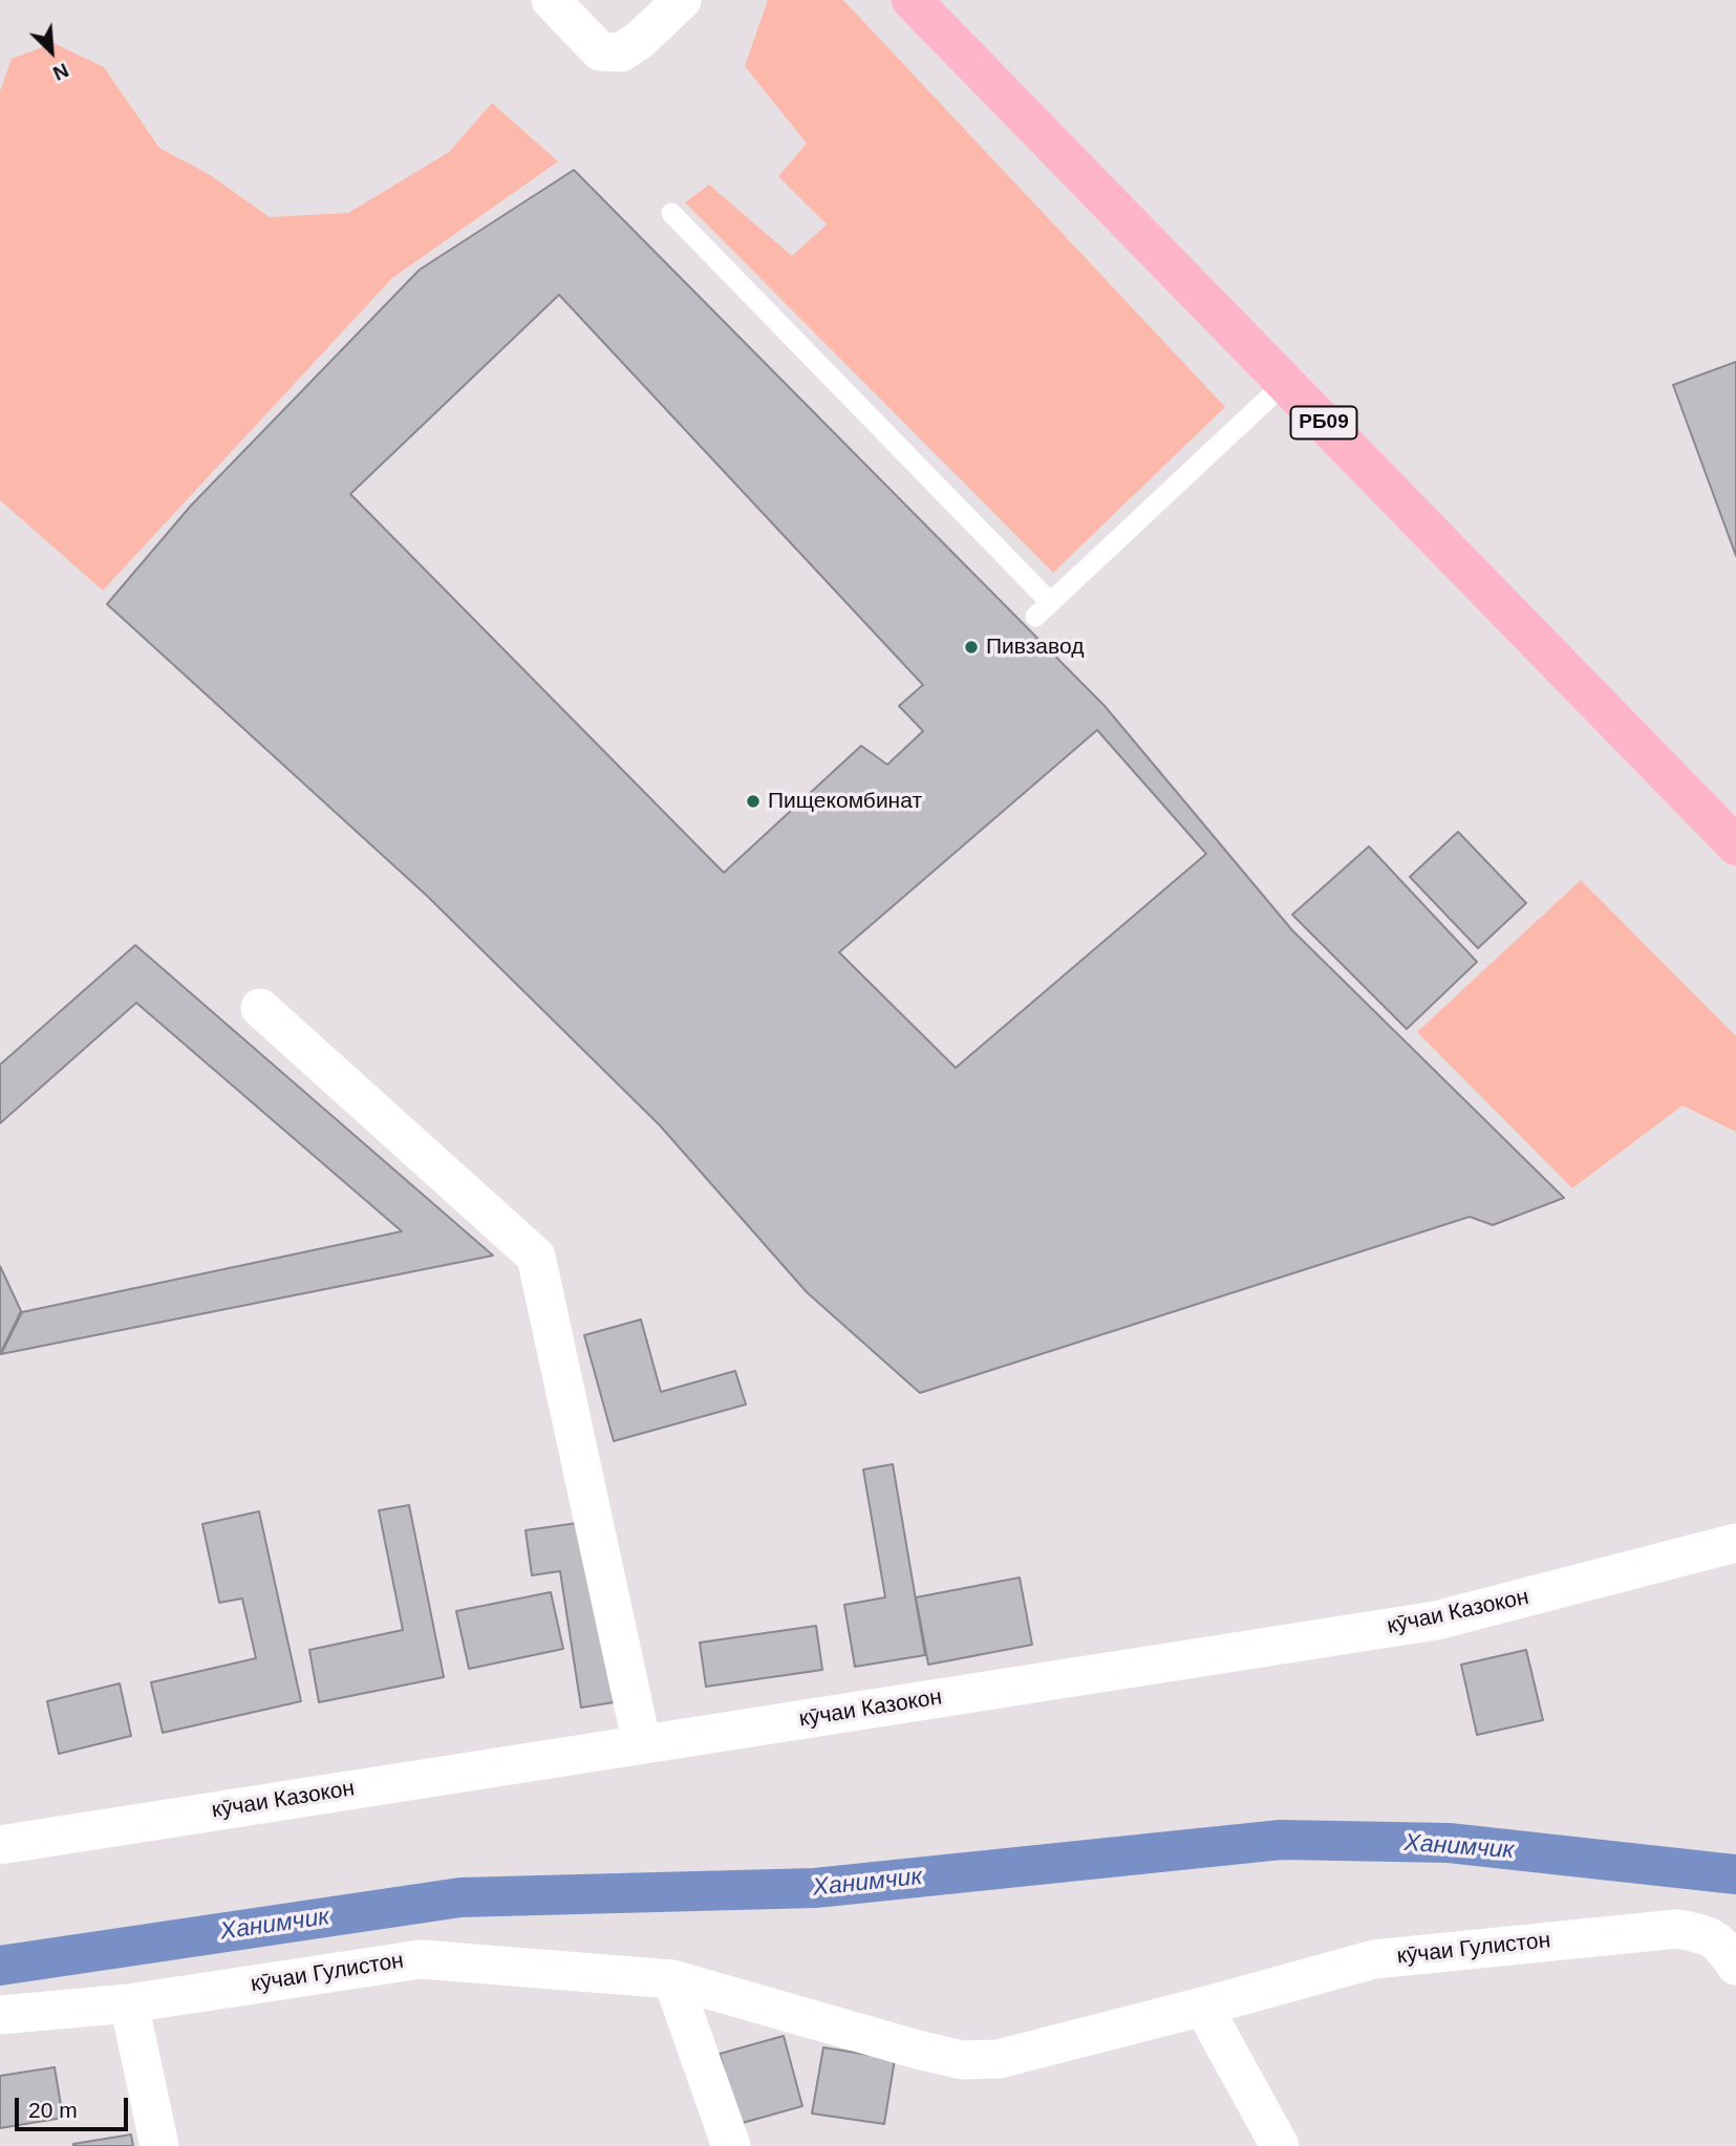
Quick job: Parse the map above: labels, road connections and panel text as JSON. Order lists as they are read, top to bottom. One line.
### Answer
{"streets":{"highway":["РБ09"],"street":["кӯчаи Казокон","кӯчаи Гулистон"]},"water":["Ханимчик"],"places":["Пивзавод","Пищекомбинат"],"scale_bar":"20 m","north":"bottom right"}
